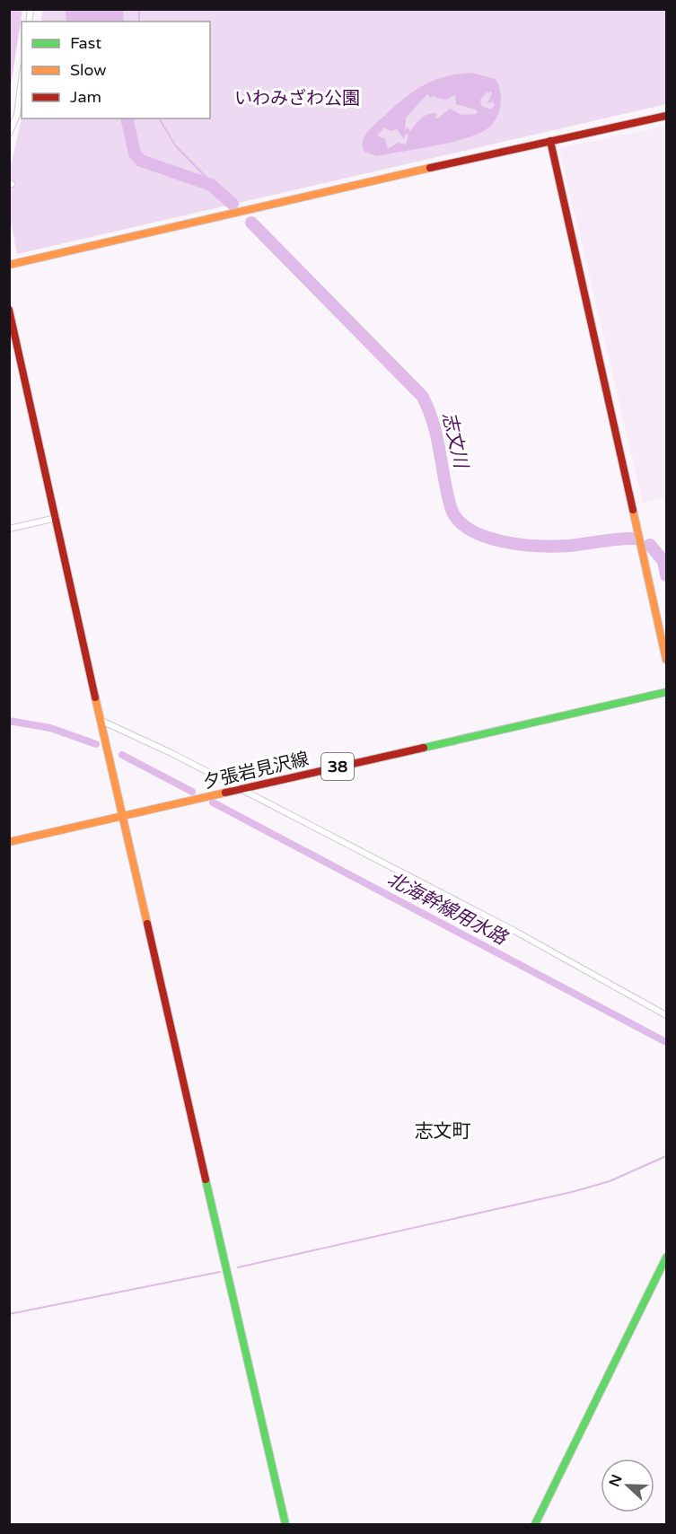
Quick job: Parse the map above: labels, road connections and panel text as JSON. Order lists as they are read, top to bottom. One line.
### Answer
{"streets":{"street":["38","夕張岩見沢線"]},"districts":["志文町"],"water":["志文川","北海幹線用水路"],"parks":["いわみざわ公園"],"legend":["Fast","Slow","Jam"],"north":"left"}
